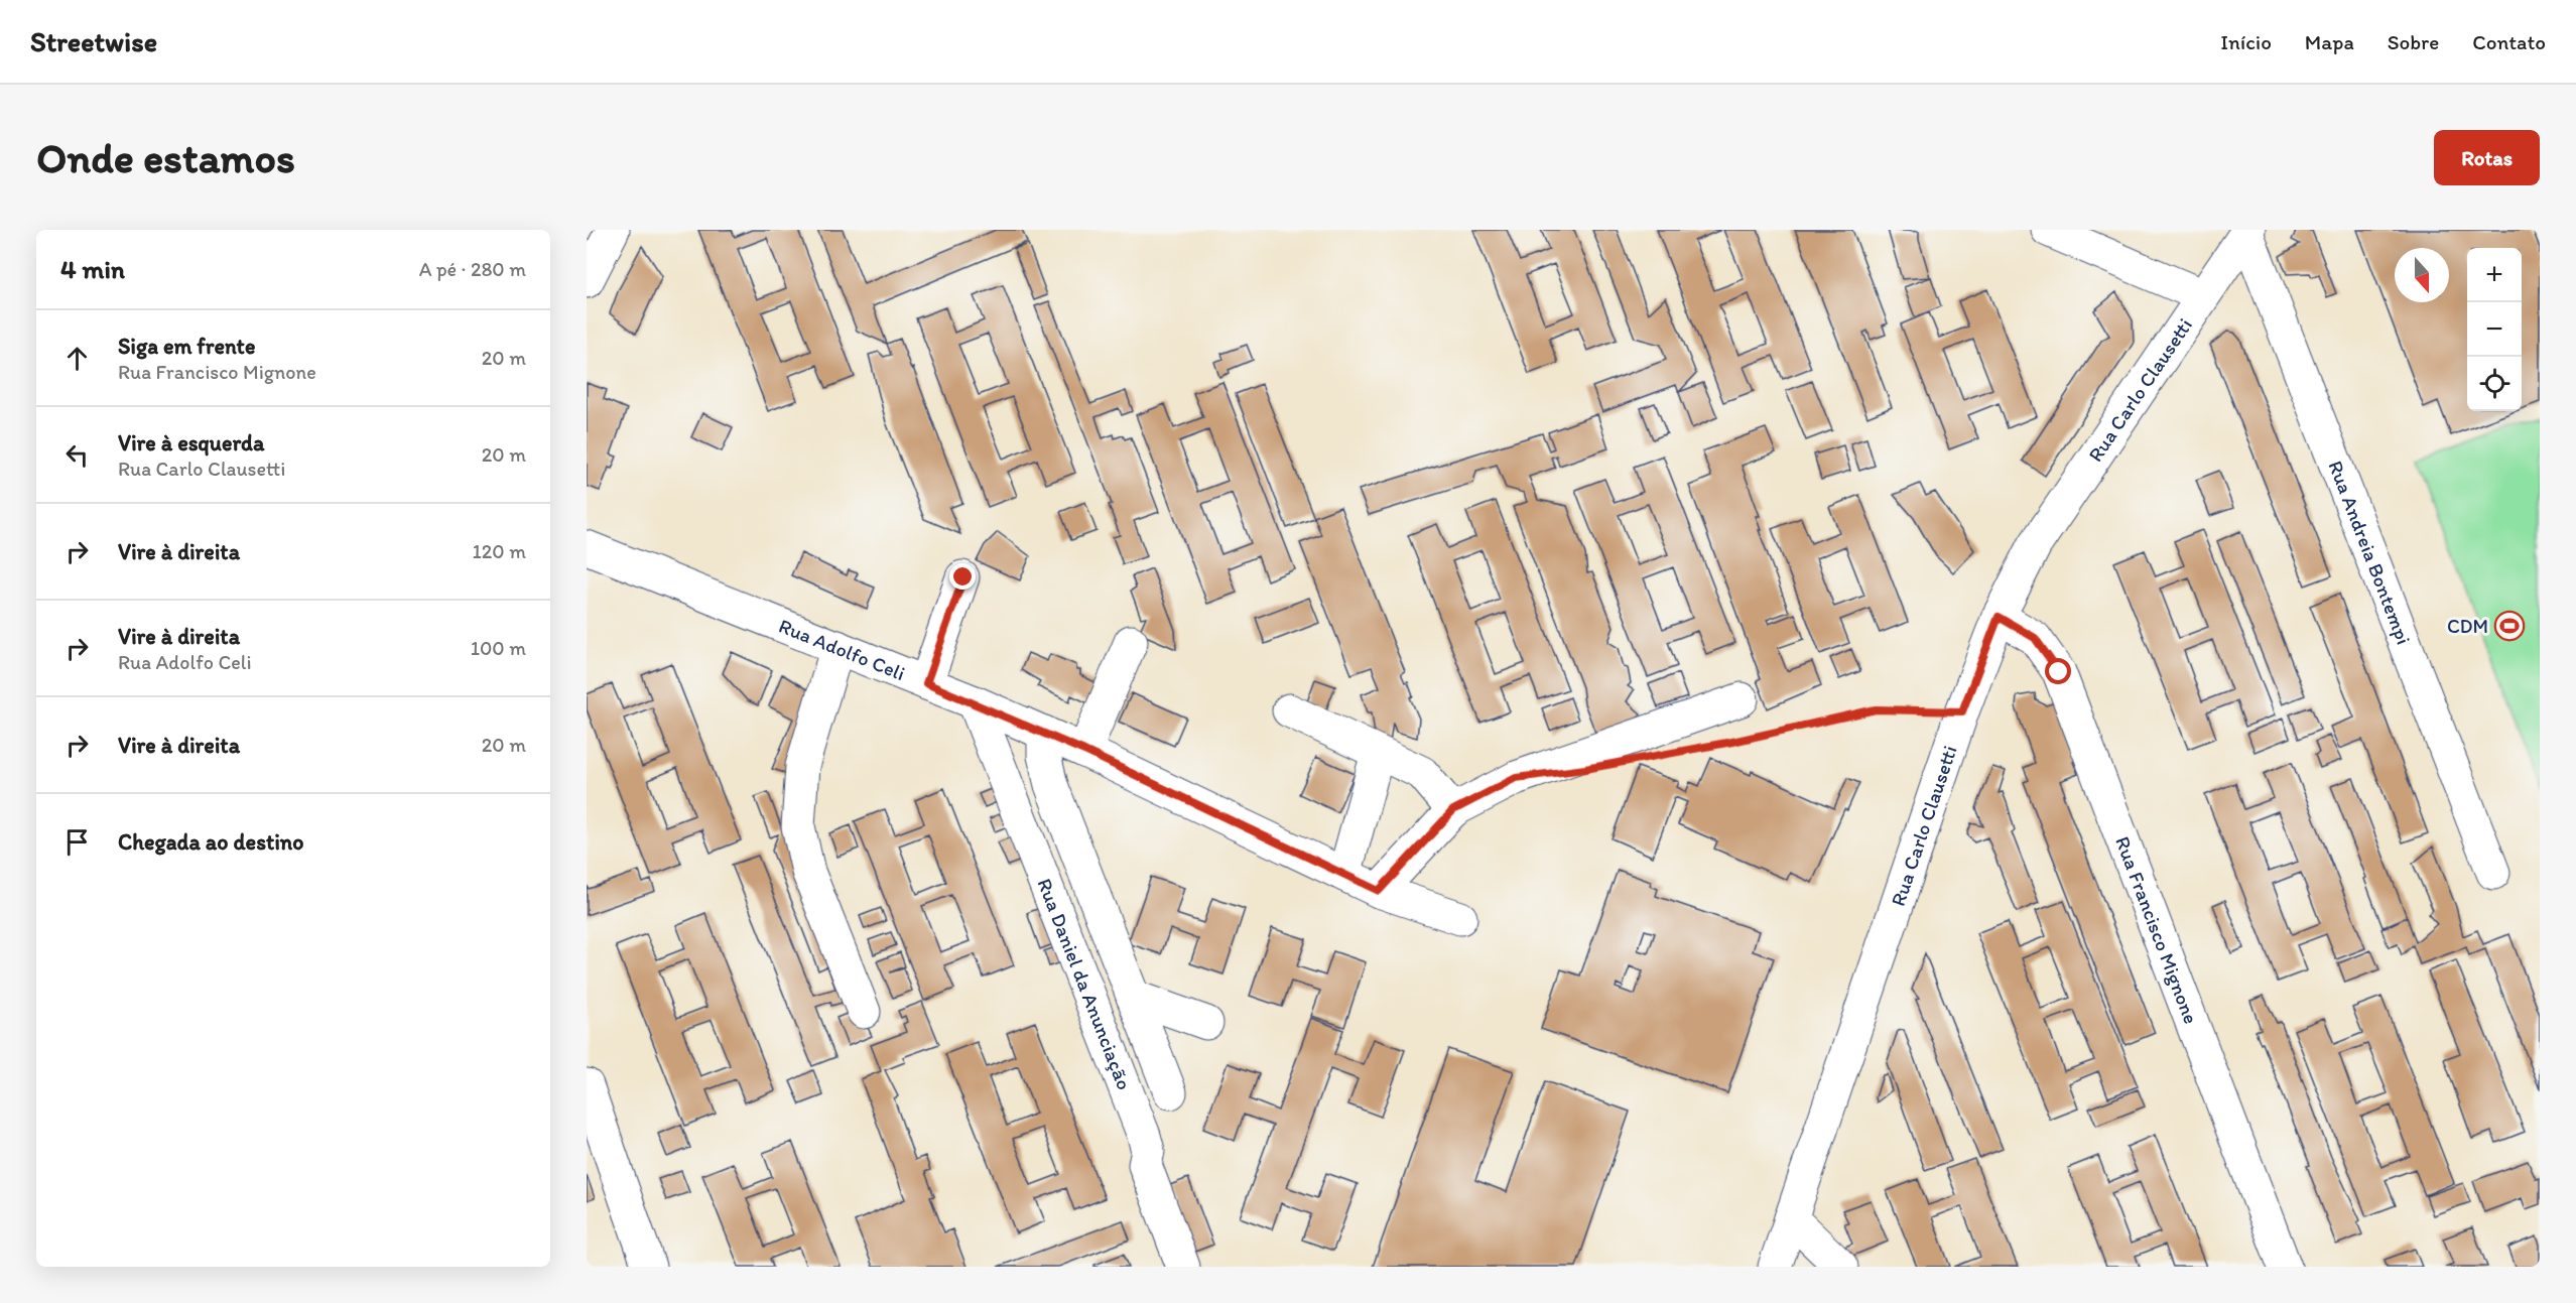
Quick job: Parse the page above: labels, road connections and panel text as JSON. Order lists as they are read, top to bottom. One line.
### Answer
{"streets":{"street":["Rua Carlo Clausetti","Rua Andreia Bontempi","Rua Adolfo Celi","Rua Francisco Mignone","Rua Daniel da Anunciação"]},"crossings":[["Rua Carlo Clausetti","Rua Andreia Bontempi"],["Rua Carlo Clausetti","Rua Francisco Mignone"],["Rua Adolfo Celi","Rua Daniel da Anunciação"]],"places":{"sports":["CDM"]},"north":"bottom","page":{"header":"Streetwise","nav":["Início","Mapa","Sobre","Contato"],"buttons":"Rotas","title":"Onde estamos","heading":["4 min","A pé · 280 m"],"map_buttons":["+","−"],"list":[["Siga em frente","Rua Francisco Mignone","20 m"],["Vire à esquerda","Rua Carlo Clausetti","20 m"],["Vire à direita","120 m"],["Vire à direita","Rua Adolfo Celi","100 m"],["Vire à direita","20 m"],"Chegada ao destino"]}}
